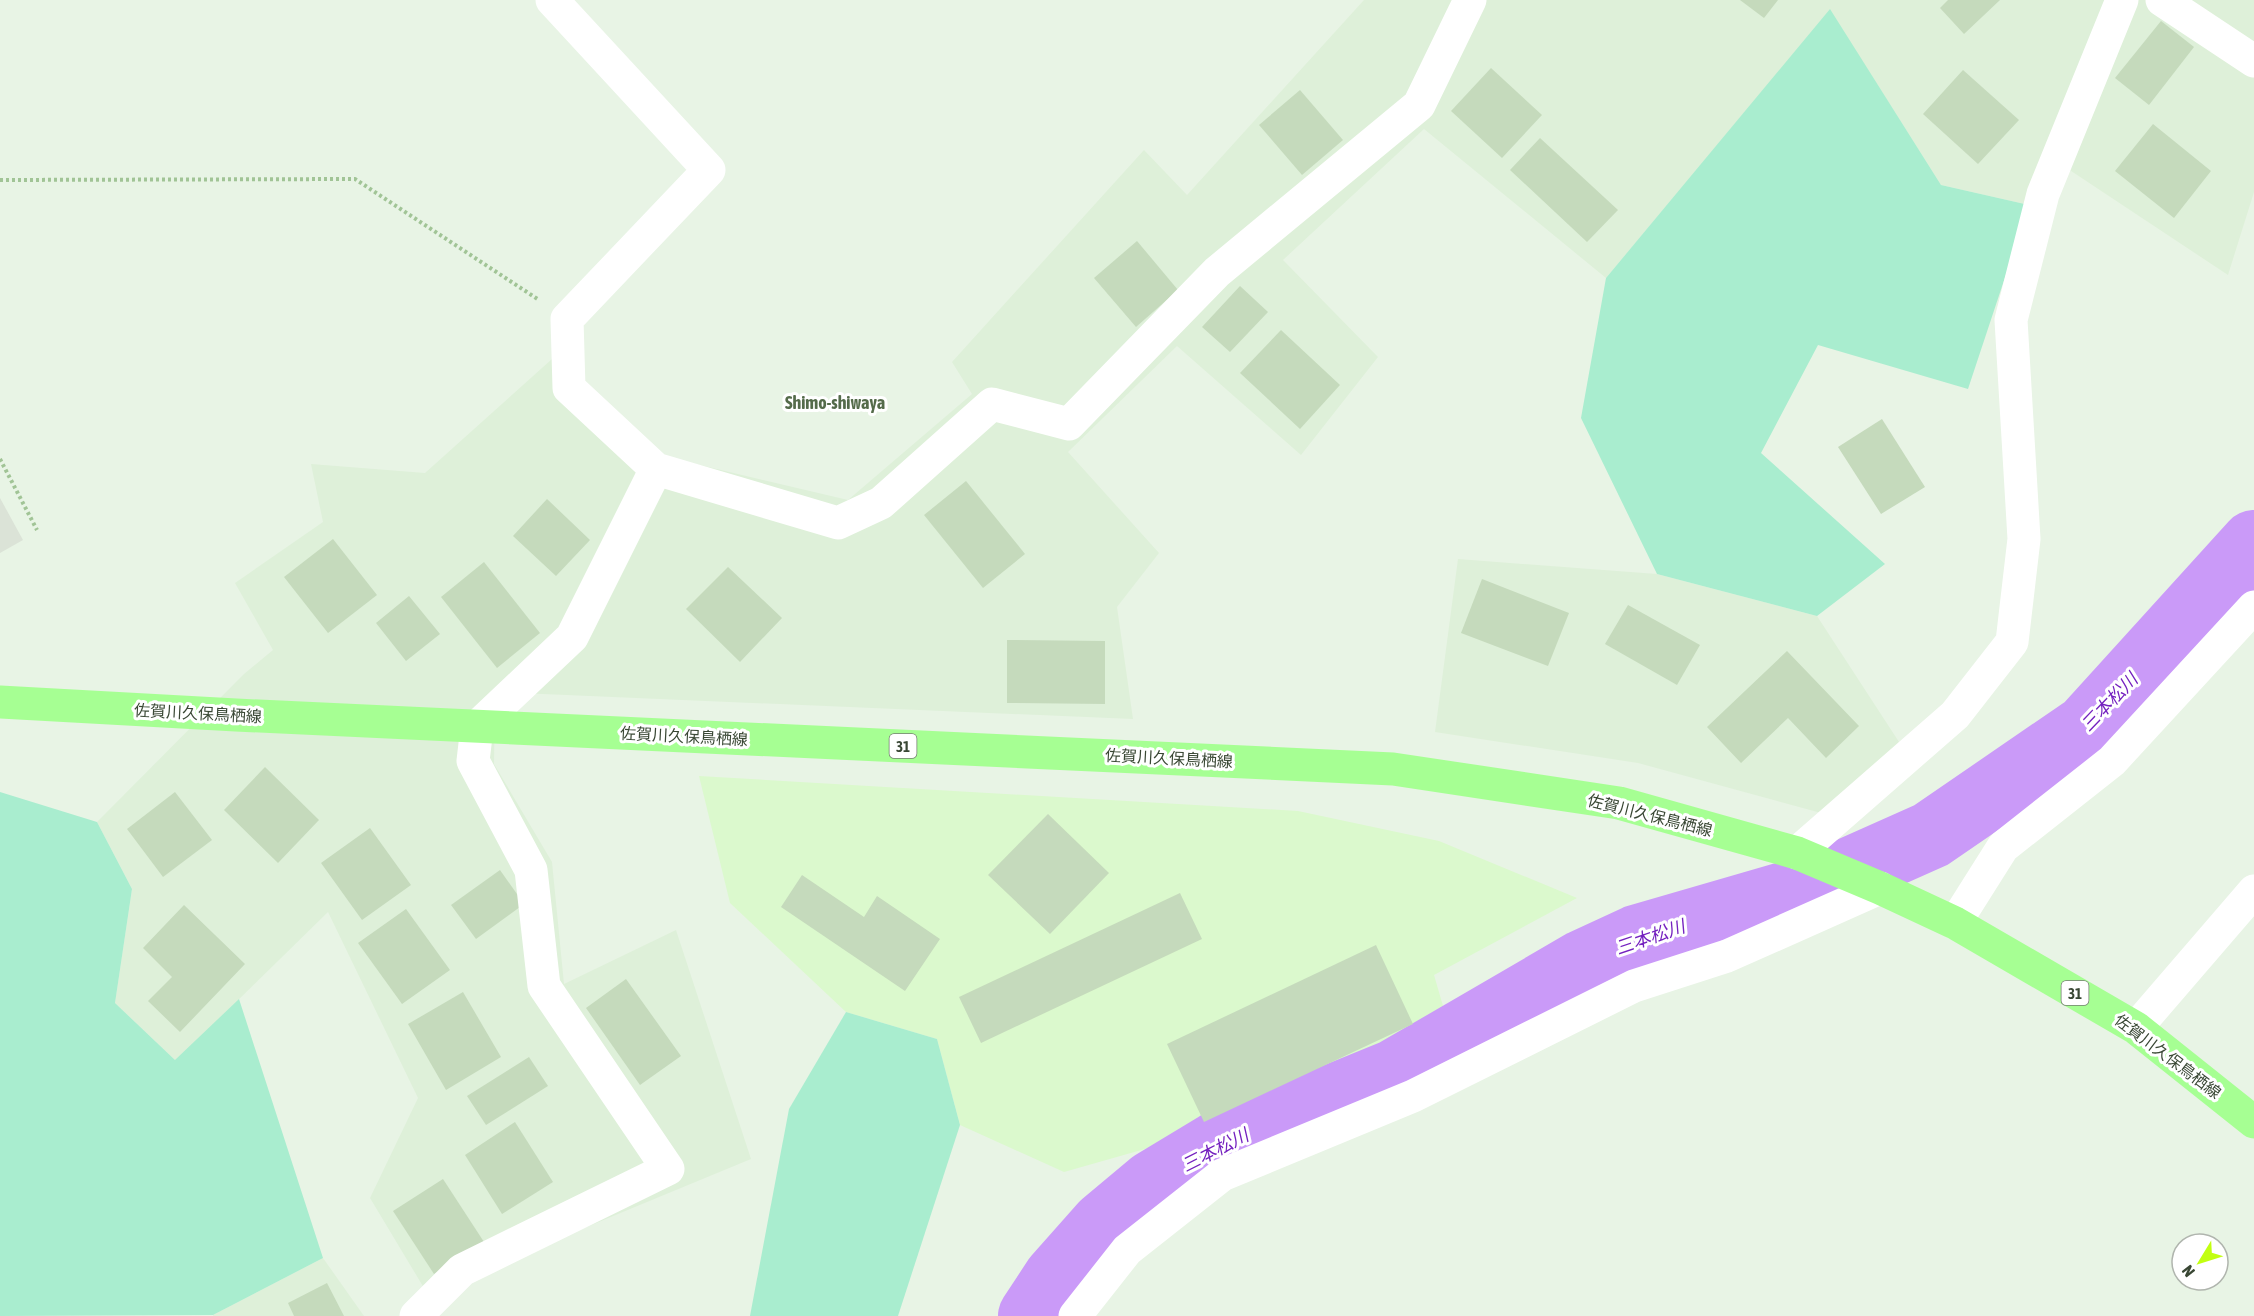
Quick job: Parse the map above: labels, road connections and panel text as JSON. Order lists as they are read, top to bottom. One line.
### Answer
{"streets":{"main road":["佐賀川久保鳥栖線","31"]},"districts":["Shimo-shiwaya"],"water":["三本松川"],"north":"bottom left"}
